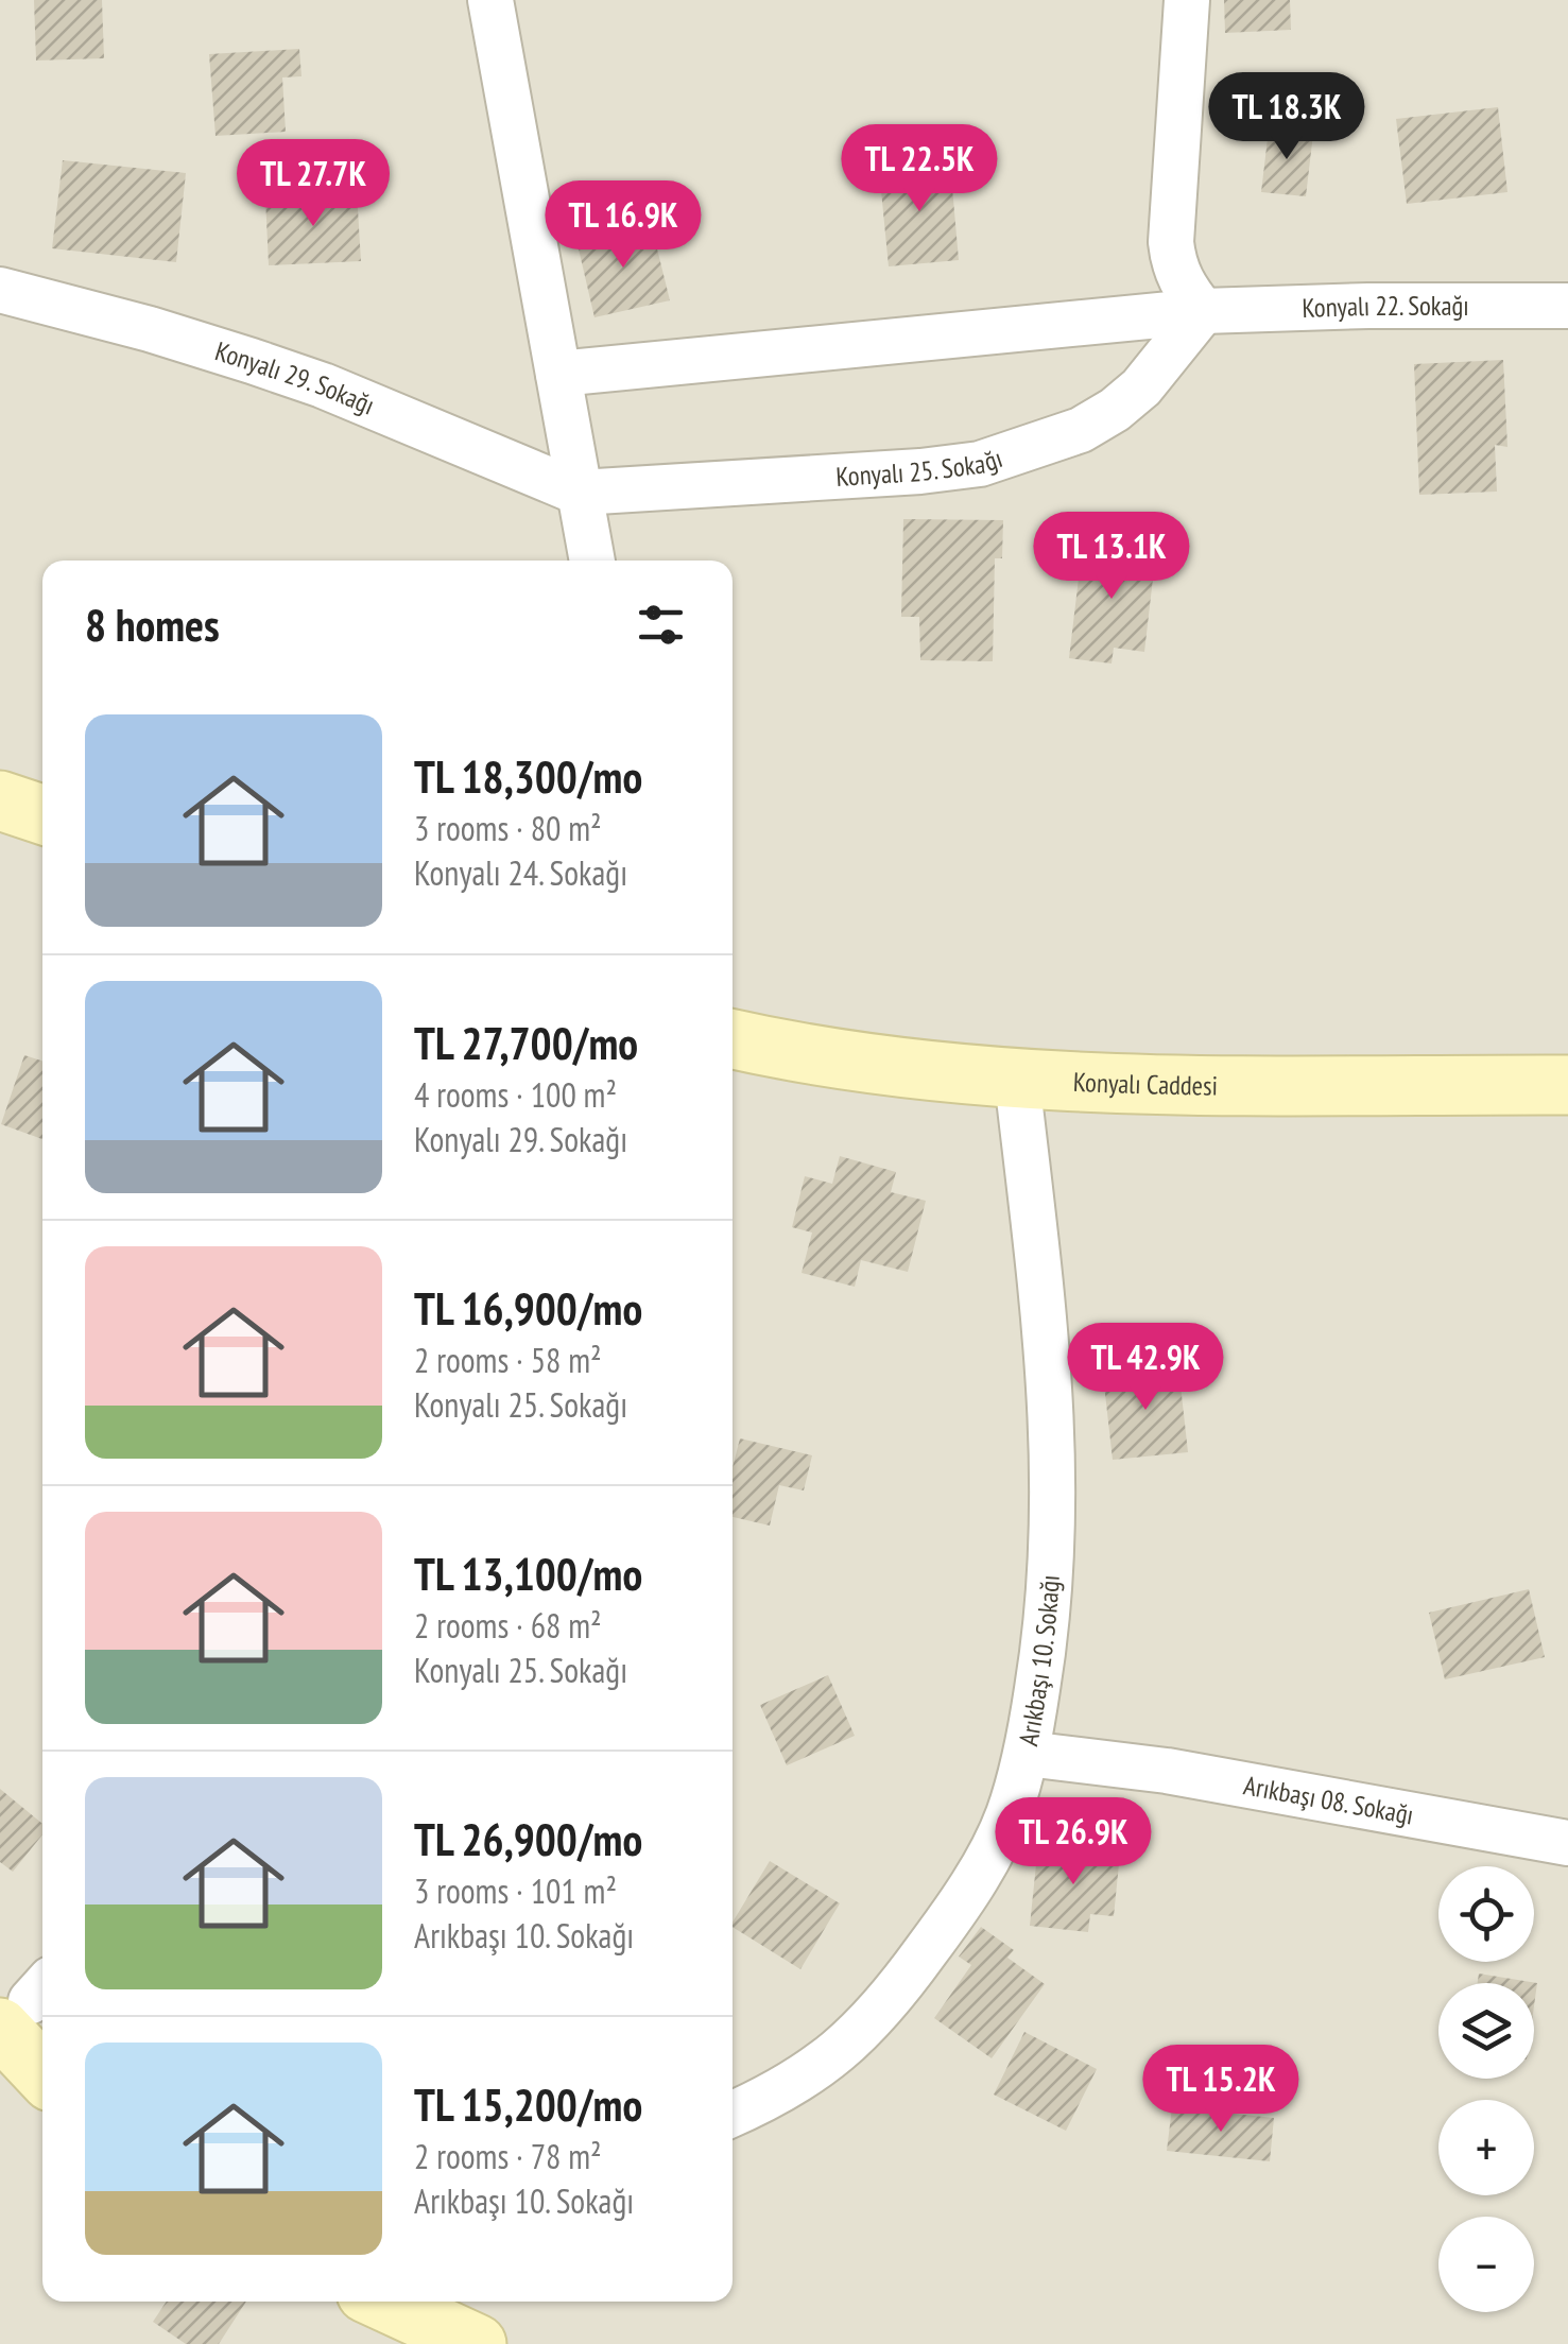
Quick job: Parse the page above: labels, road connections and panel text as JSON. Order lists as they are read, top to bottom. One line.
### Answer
{"streets":{"street":["Konyalı 22. Sokağı","Konyalı 29. Sokağı","Konyalı 25. Sokağı","Konyalı Caddesi","Arıkbaşı 10. Sokağı","Arıkbaşı 08. Sokağı"]},"crossings":[["Konyalı 22. Sokağı","Konyalı 25. Sokağı"],["Konyalı 29. Sokağı","Konyalı 25. Sokağı"],["Konyalı Caddesi","Arıkbaşı 10. Sokağı"],["Arıkbaşı 10. Sokağı","Arıkbaşı 08. Sokağı"]],"page":{"price":["TL 18.3K","TL 22.5K","TL 27.7K","TL 16.9K","TL 13.1K","TL 42.9K","TL 26.9K","TL 15.2K"],"heading":"8 homes","list":[{"name":"TL 18,300/mo","note":"3 rooms · 80 m² · Konyalı 24. Sokağı"},{"name":"TL 27,700/mo","note":"4 rooms · 100 m² · Konyalı 29. Sokağı"},{"name":"TL 16,900/mo","note":"2 rooms · 58 m² · Konyalı 25. Sokağı"},{"name":"TL 13,100/mo","note":"2 rooms · 68 m² · Konyalı 25. Sokağı"},{"name":"TL 26,900/mo","note":"3 rooms · 101 m² · Arıkbaşı 10. Sokağı"},{"name":"TL 15,200/mo","note":"2 rooms · 78 m² · Arıkbaşı 10. Sokağı"}],"map_buttons":["+","−"]}}
